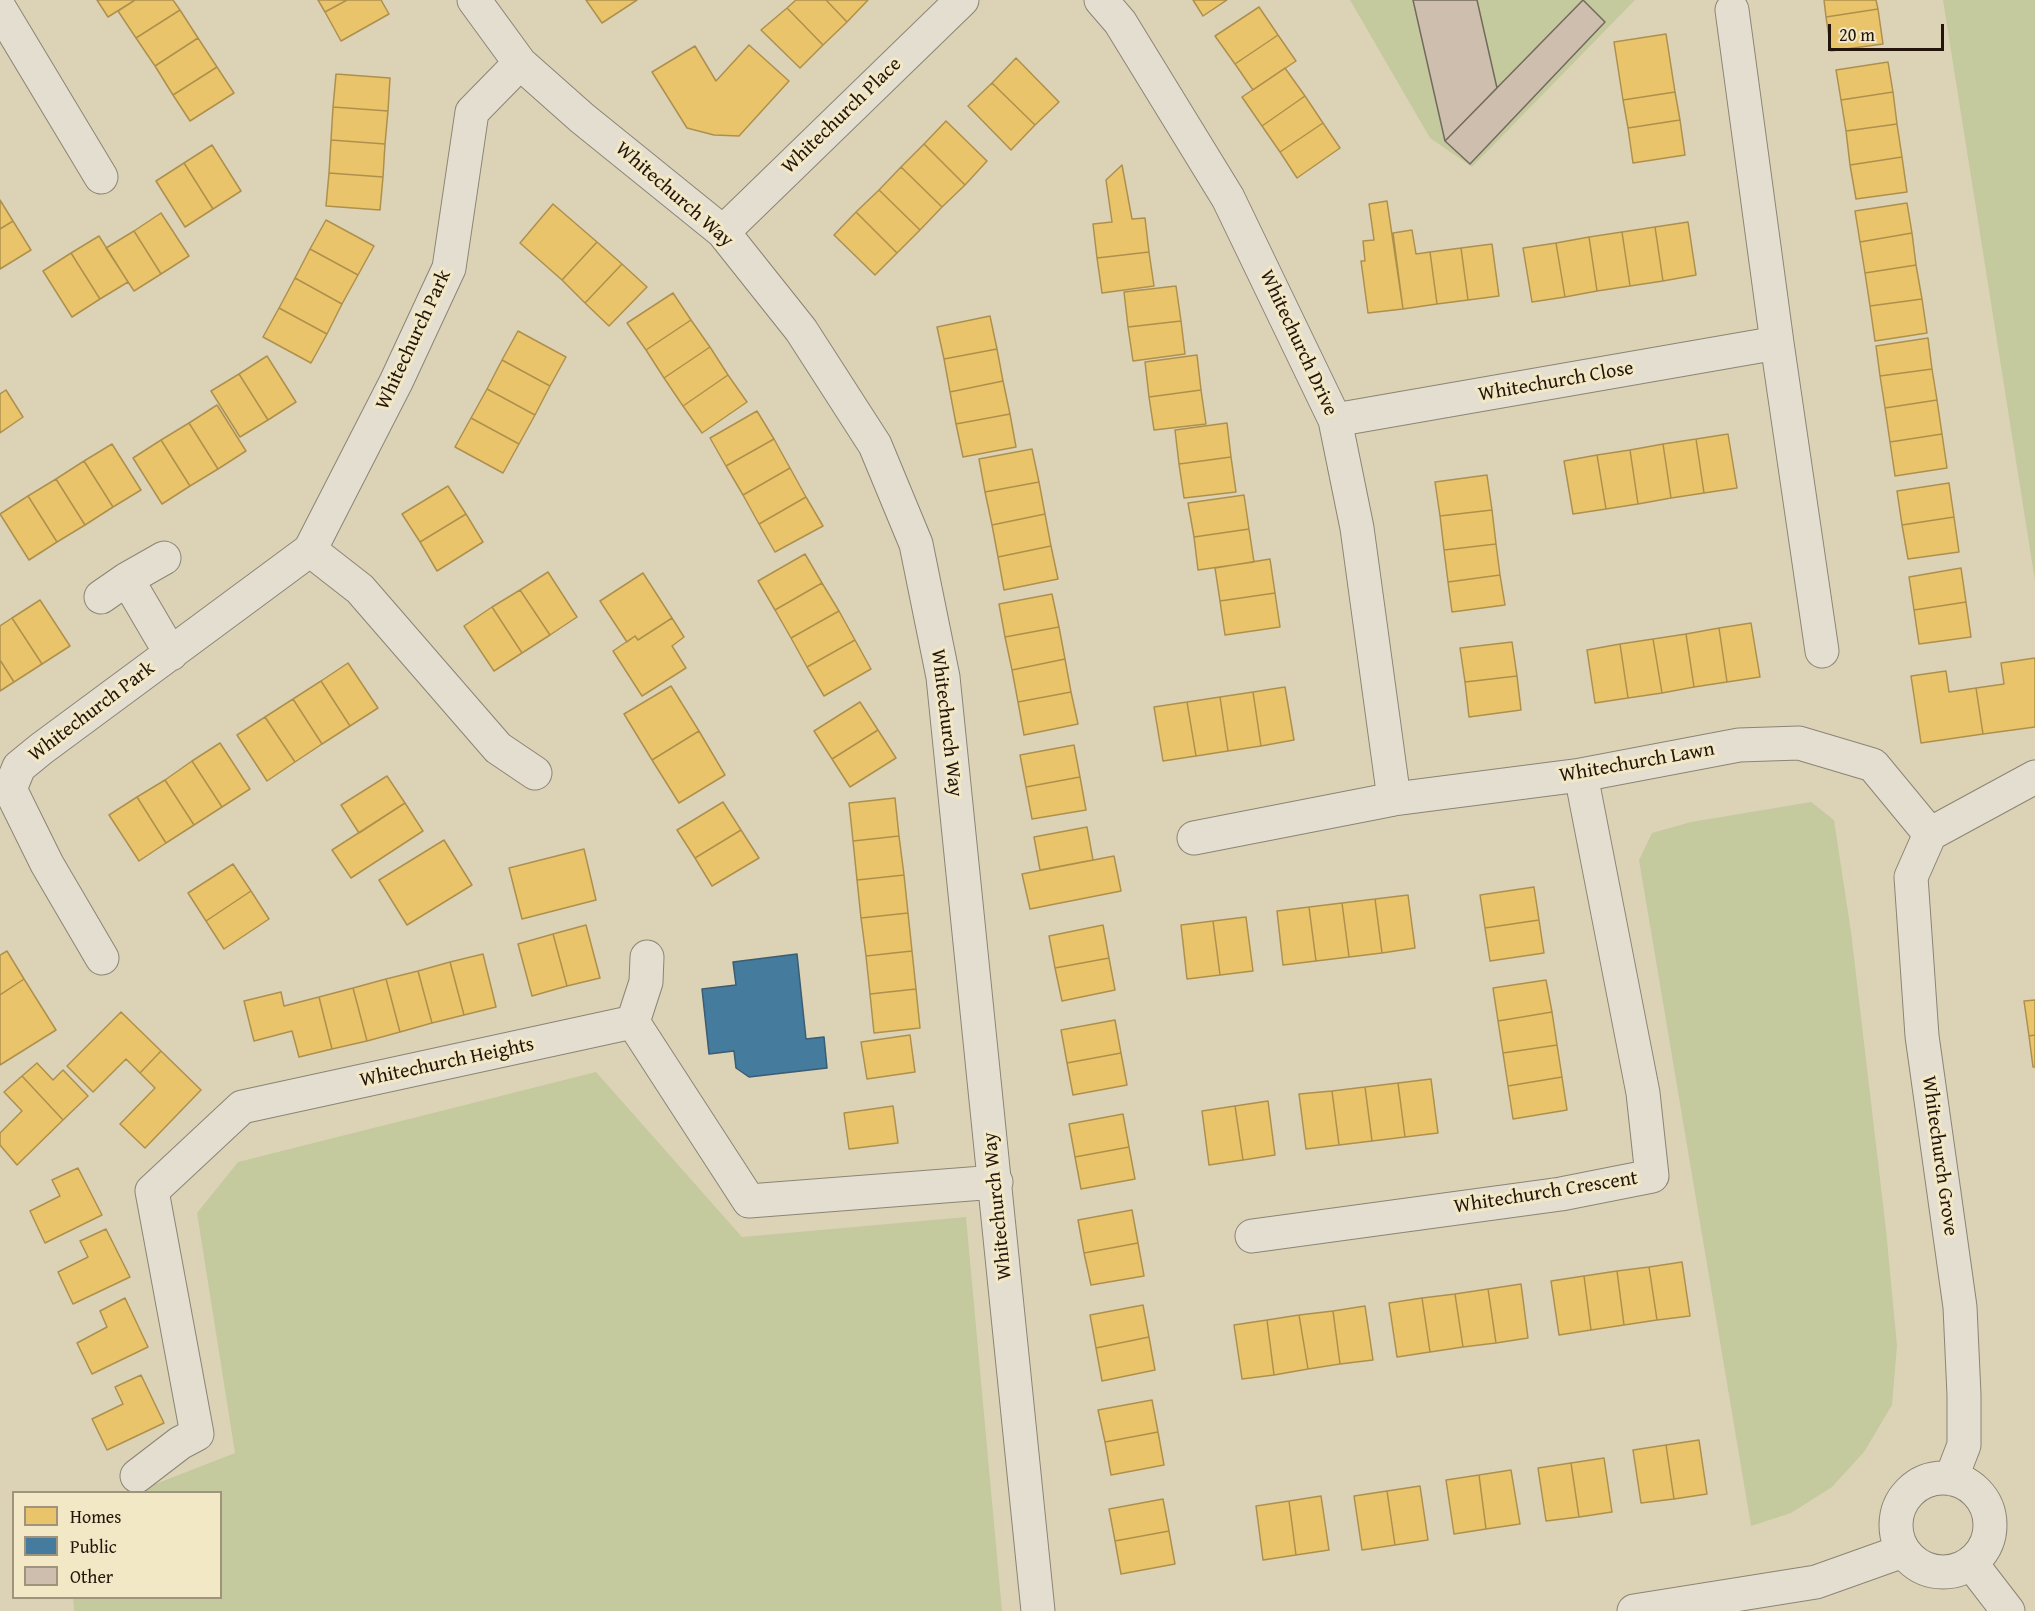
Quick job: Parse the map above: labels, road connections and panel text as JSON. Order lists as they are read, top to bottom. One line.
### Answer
{"streets":{"street":["Whitechurch Place","Whitechurch Way","Whitechurch Park","Whitechurch Drive","Whitechurch Close","Whitechurch Lawn","Whitechurch Heights","Whitechurch Grove","Whitechurch Crescent"]},"crossings":[["Whitechurch Place","Whitechurch Way"],["Whitechurch Way","Whitechurch Park"],["Whitechurch Drive","Whitechurch Close"],["Whitechurch Drive","Whitechurch Lawn"],["Whitechurch Lawn","Whitechurch Grove"],["Whitechurch Lawn","Whitechurch Crescent"]],"legend":["Homes","Public","Other"],"scale_bar":"20 m"}
